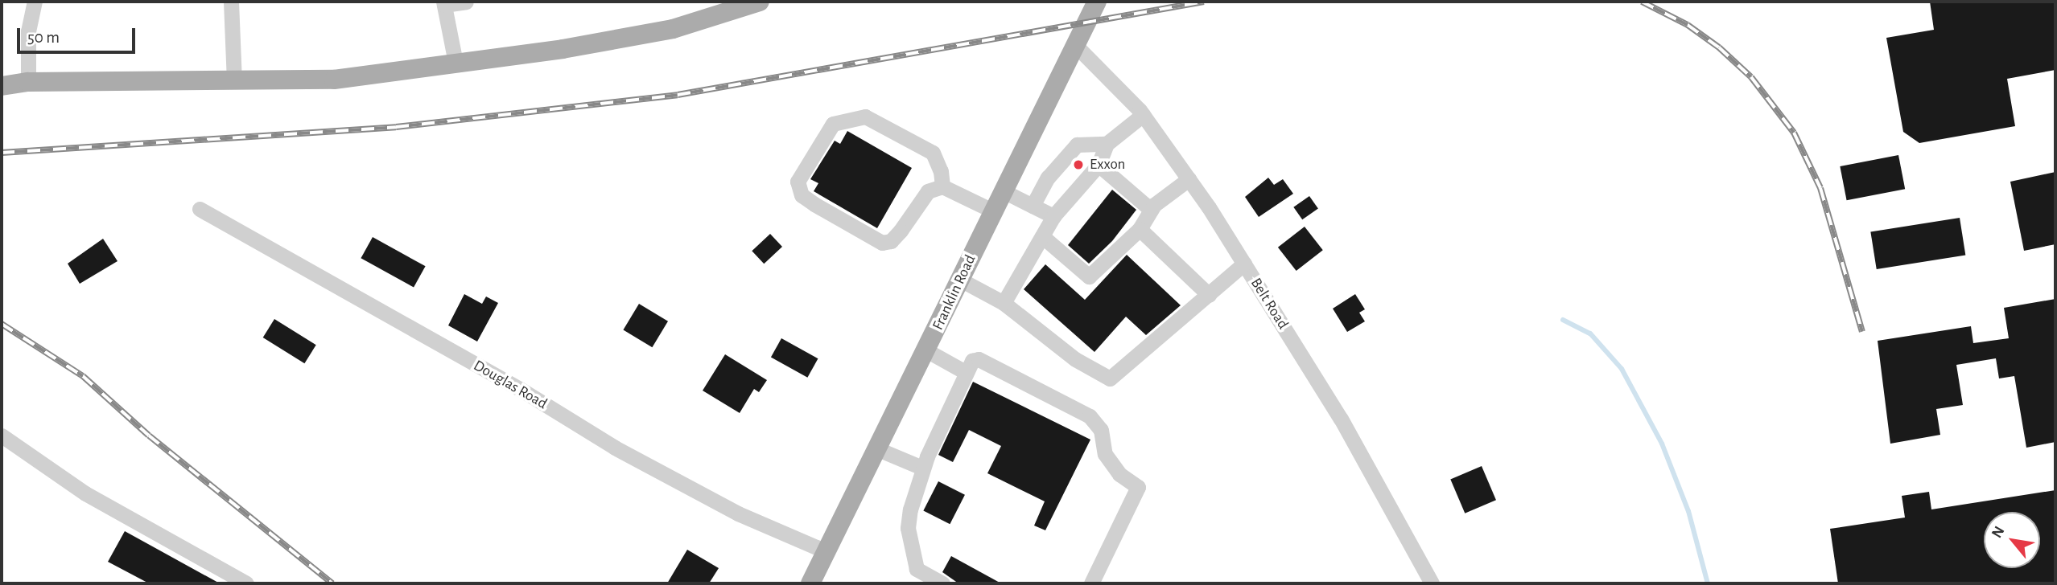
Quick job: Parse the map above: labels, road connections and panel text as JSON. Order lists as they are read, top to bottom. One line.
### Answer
{"streets":{"main road":["Franklin Road"],"street":["Belt Road","Douglas Road"]},"crossings":[["Franklin Road","Belt Road"],["Franklin Road","Douglas Road"]],"places":["Exxon"],"scale_bar":"50 m","north":"top left"}
